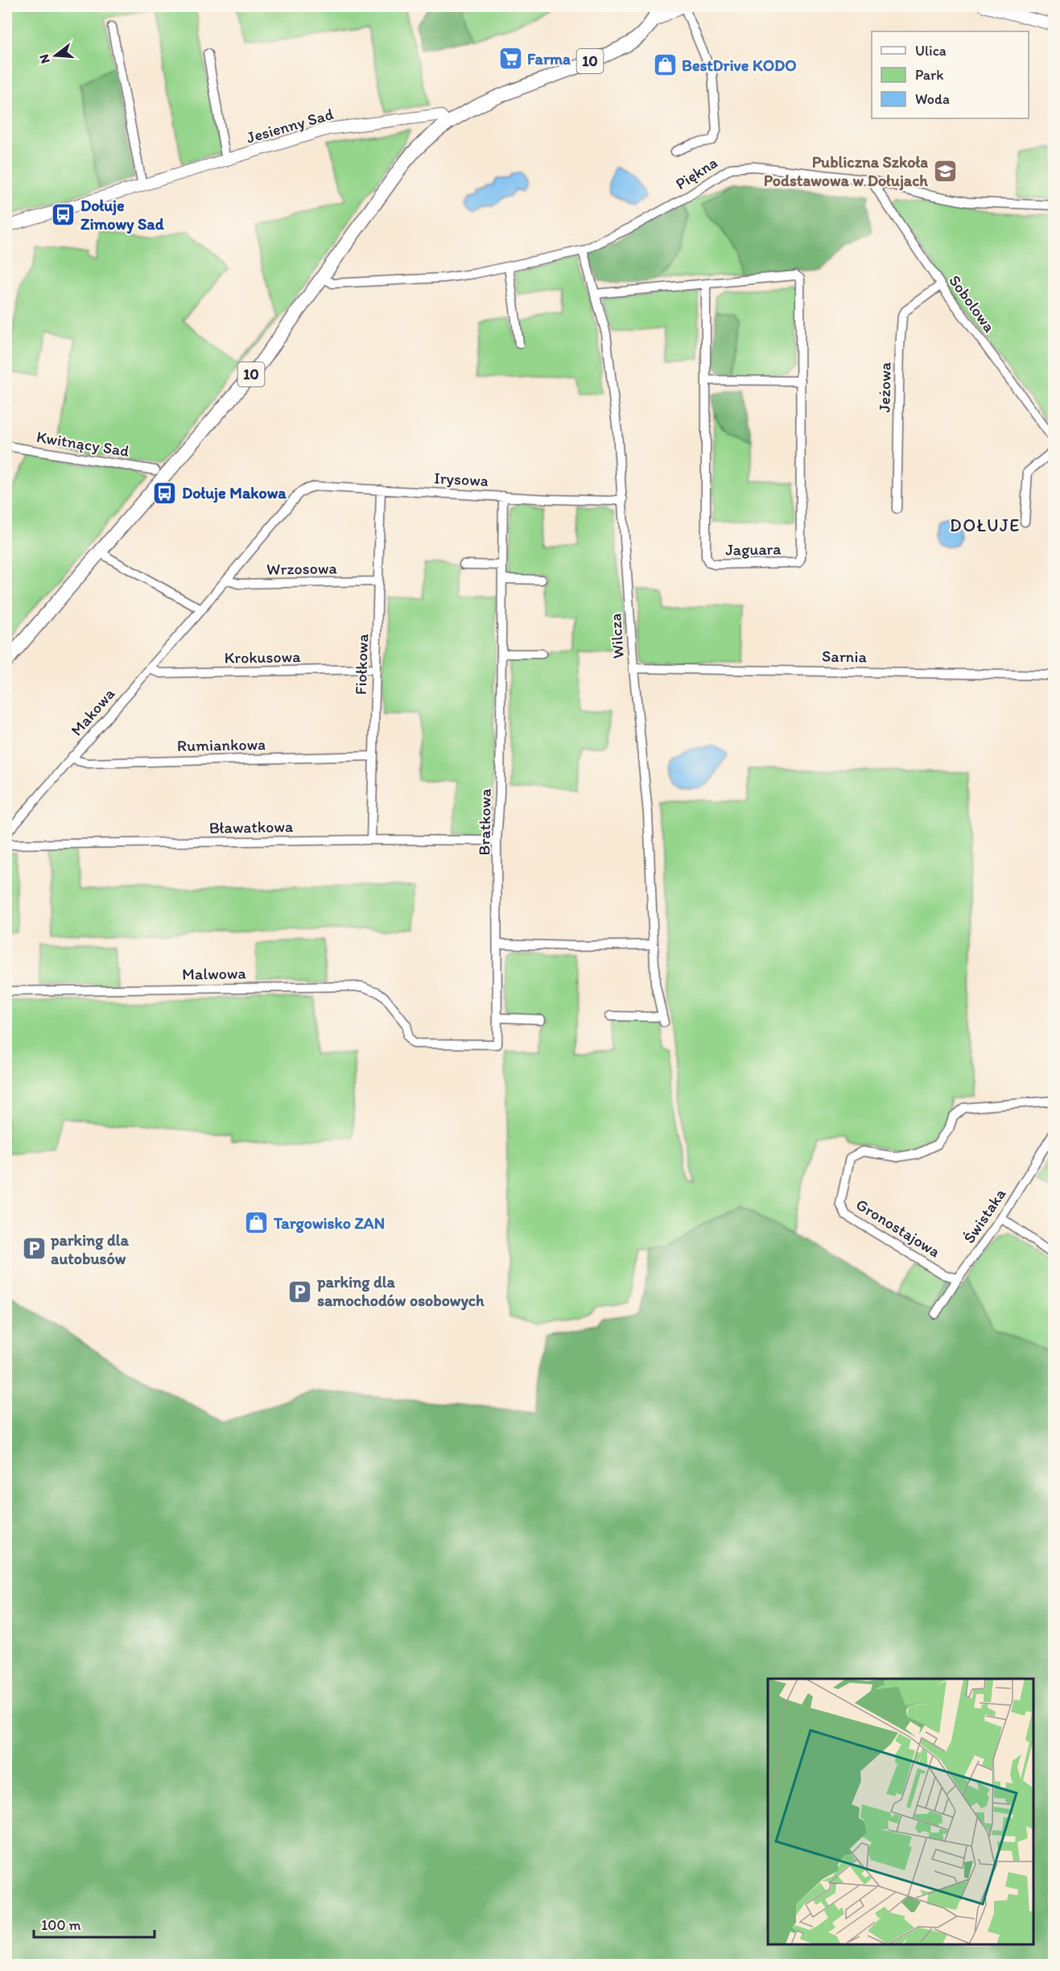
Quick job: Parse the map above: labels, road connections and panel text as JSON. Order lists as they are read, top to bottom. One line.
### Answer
{"streets":{"main road":["10"],"street":["Jesienny Sad","Piękna","Sobolowa","Jeżowa","Kwitnący Sad","Irysowa","Jaguara","Wrzosowa","Wilcza","Sarnia","Krokusowa","Fiołkowa","Makowa","Rumiankowa","Bratkowa","Bławatkowa","Malwowa","Świstaka","Gronostajowa"]},"crossings":[["10","Jesienny Sad"],["10","Piękna"],["Piękna","Sobolowa"],["Piękna","Wilcza"],["Sobolowa","Jeżowa"],["Irysowa","Wilcza"],["Irysowa","Fiołkowa"],["Irysowa","Makowa"],["Irysowa","Bratkowa"],["Jaguara","Wilcza"],["Wrzosowa","Fiołkowa"],["Wrzosowa","Makowa"],["Wilcza","Sarnia"],["Krokusowa","Fiołkowa"],["Krokusowa","Makowa"],["Fiołkowa","Rumiankowa"],["Fiołkowa","Bławatkowa"],["Makowa","Rumiankowa"],["Bratkowa","Bławatkowa"],["Bratkowa","Malwowa"],["Świstaka","Gronostajowa"]],"districts":["DOŁUJE"],"places":{"supermarket":["Farma"],"shop":["BestDrive KODO","Targowisko ZAN"],"school or university":["Publiczna Szkoła Podstawowa w Dołujach"],"bus stop":["Dołuje Zimowy Sad","Dołuje Makowa"],"parking":["parking dla autobusów","parking dla samochodów osobowych"]},"legend":["Ulica","Park","Woda"],"scale_bar":"100 m","north":"left"}
